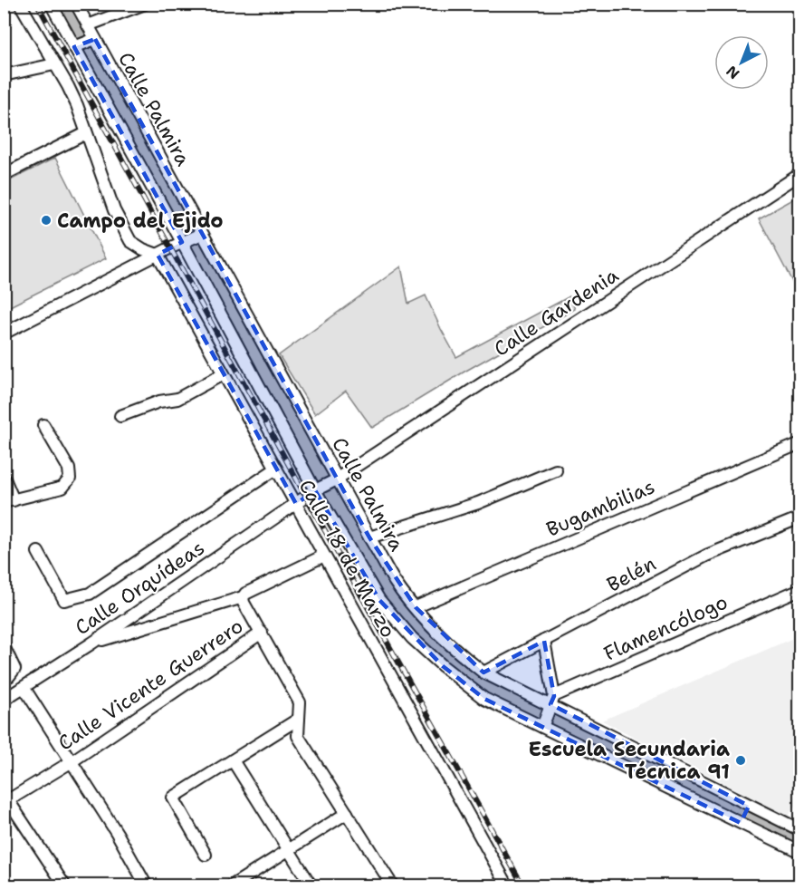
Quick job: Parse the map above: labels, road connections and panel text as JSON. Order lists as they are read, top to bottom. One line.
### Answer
{"streets":{"street":["Calle Palmira","Calle Gardenia","Bugambilias","Calle 18 de Marzo","Belén","Calle Orquídeas","Flamencólogo","Calle Vicente Guerrero"]},"crossings":[["Calle Palmira","Calle Gardenia"],["Calle Palmira","Bugambilias"],["Calle Palmira","Belén"],["Calle Palmira","Flamencólogo"],["Calle Gardenia","Calle Orquídeas"],["Calle 18 de Marzo","Calle Orquídeas"],["Calle 18 de Marzo","Calle Vicente Guerrero"]],"places":["Campo del Ejido","Escuela Secundaria Técnica 91"],"north":"bottom left"}
